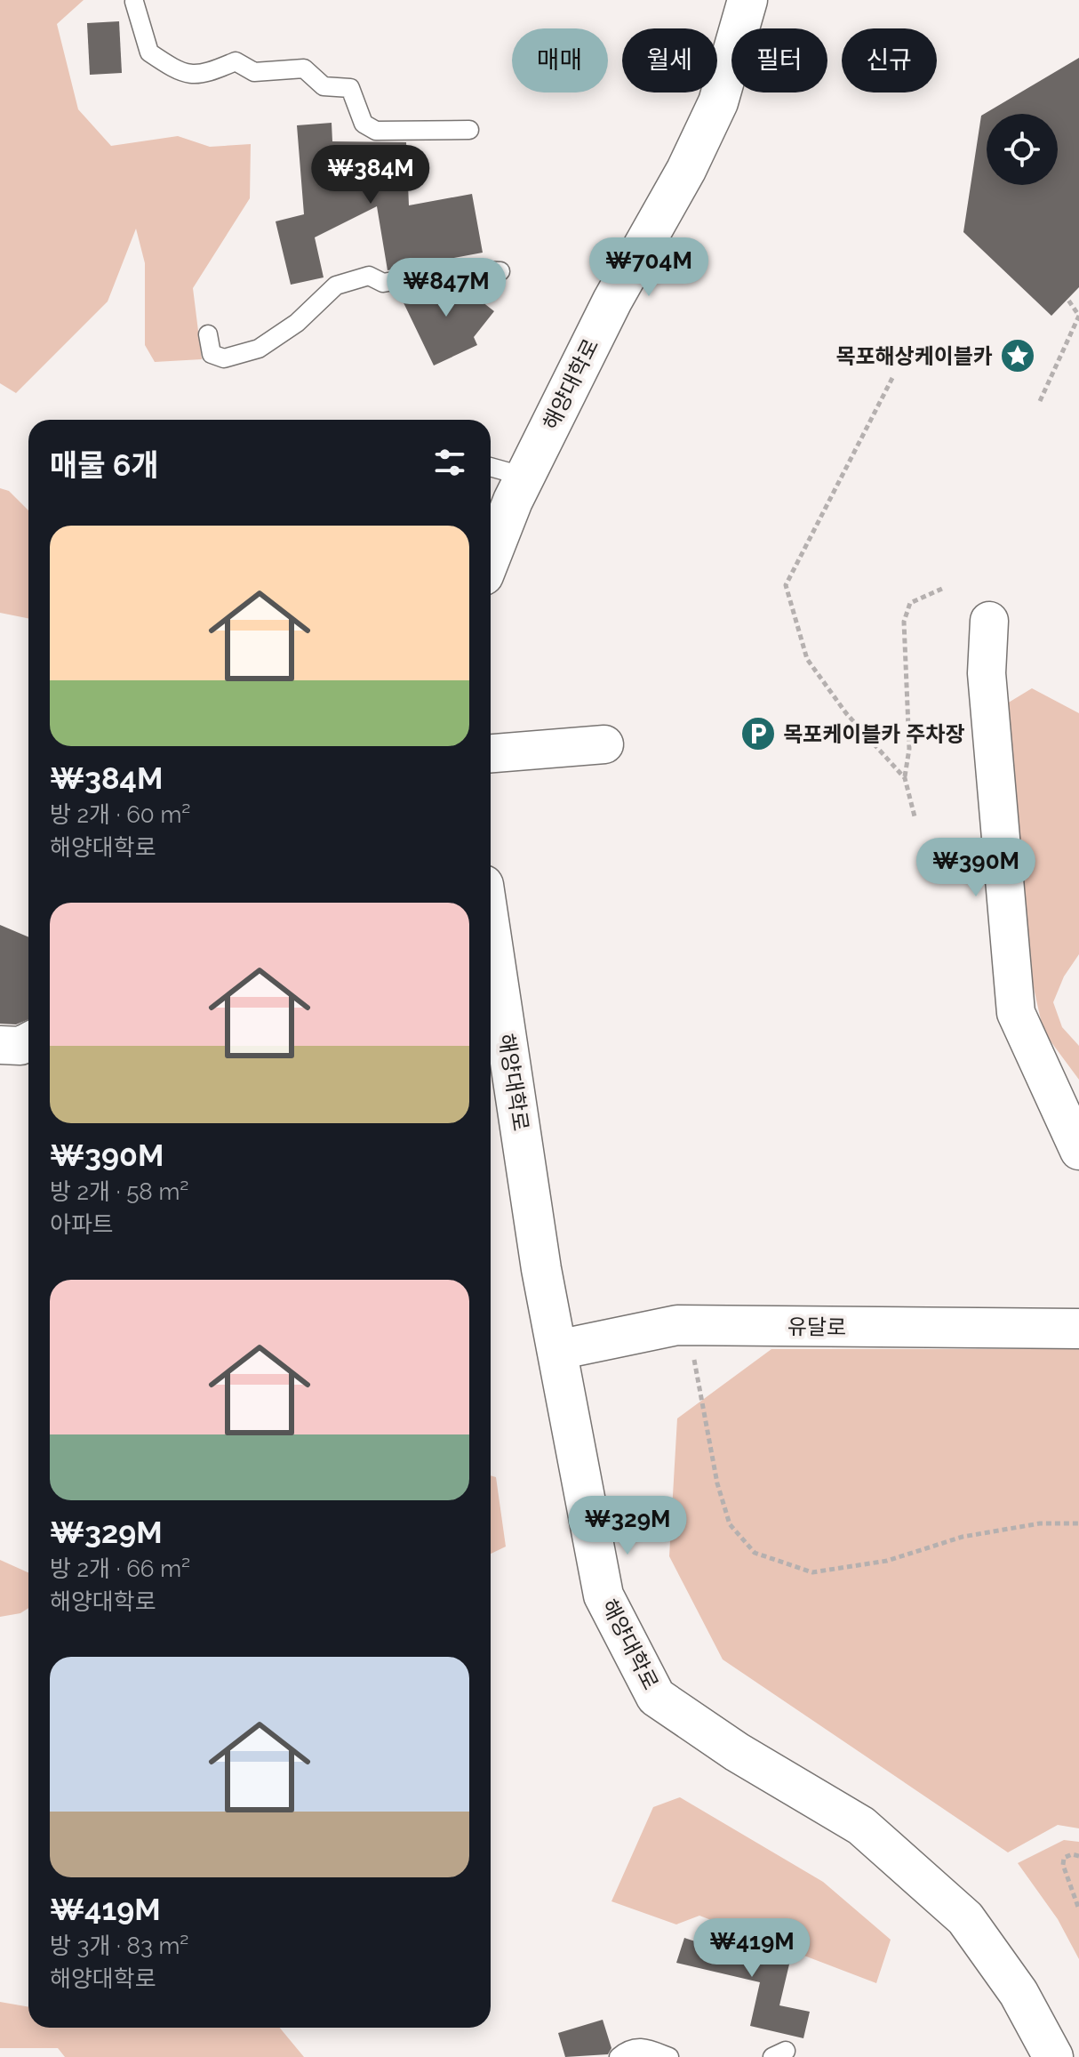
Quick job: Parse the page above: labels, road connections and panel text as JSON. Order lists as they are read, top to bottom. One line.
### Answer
{"streets":{"street":["해양대학로","유달로"]},"crossings":[["해양대학로","유달로"]],"places":{"place":["목포해상케이블카"],"parking":["목포케이블카 주차장"]},"page":{"chip":["매매","월세","필터","신규"],"price":["₩384M","₩704M","₩847M","₩390M","₩329M","₩419M"],"heading":"매물 6개","list":[{"name":"₩384M","note":"방 2개 · 60 m² · 해양대학로"},{"name":"₩390M","note":"방 2개 · 58 m² · 아파트"},{"name":"₩329M","note":"방 2개 · 66 m² · 해양대학로"},{"name":"₩419M","note":"방 3개 · 83 m² · 해양대학로"}]}}
